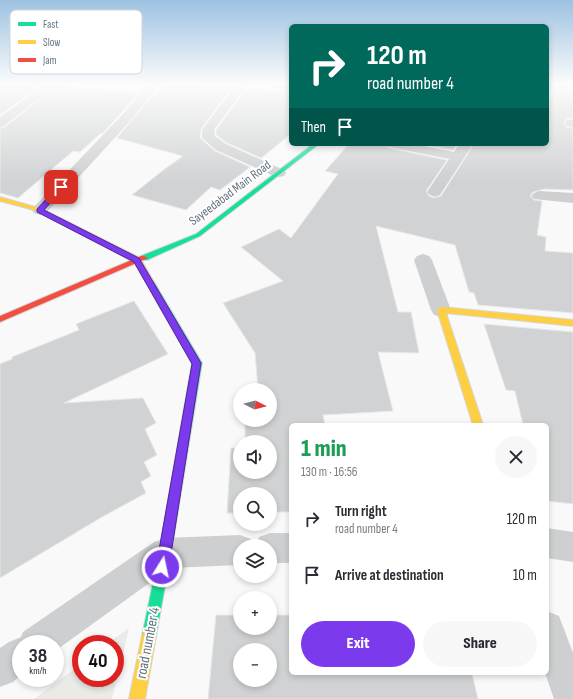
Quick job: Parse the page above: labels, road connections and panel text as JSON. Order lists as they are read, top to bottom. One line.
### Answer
{"streets":{"street":["Sayeedabad Main Road","road number 4"]},"crossings":[["Sayeedabad Main Road","road number 4"]],"legend":["Fast","Slow","Jam"],"north":"right","page":{"turn":["120 m","road number 4"],"then":"Then","map_buttons":["+","−"],"heading":["1 min","130 m · 16:56"],"list":[{"name":"Turn right","note":"road number 4","value":"120 m"},{"name":"Arrive at destination","value":"10 m"}],"buttons":["Exit","Share"],"speed":"38 km/h","limit":"40"}}
